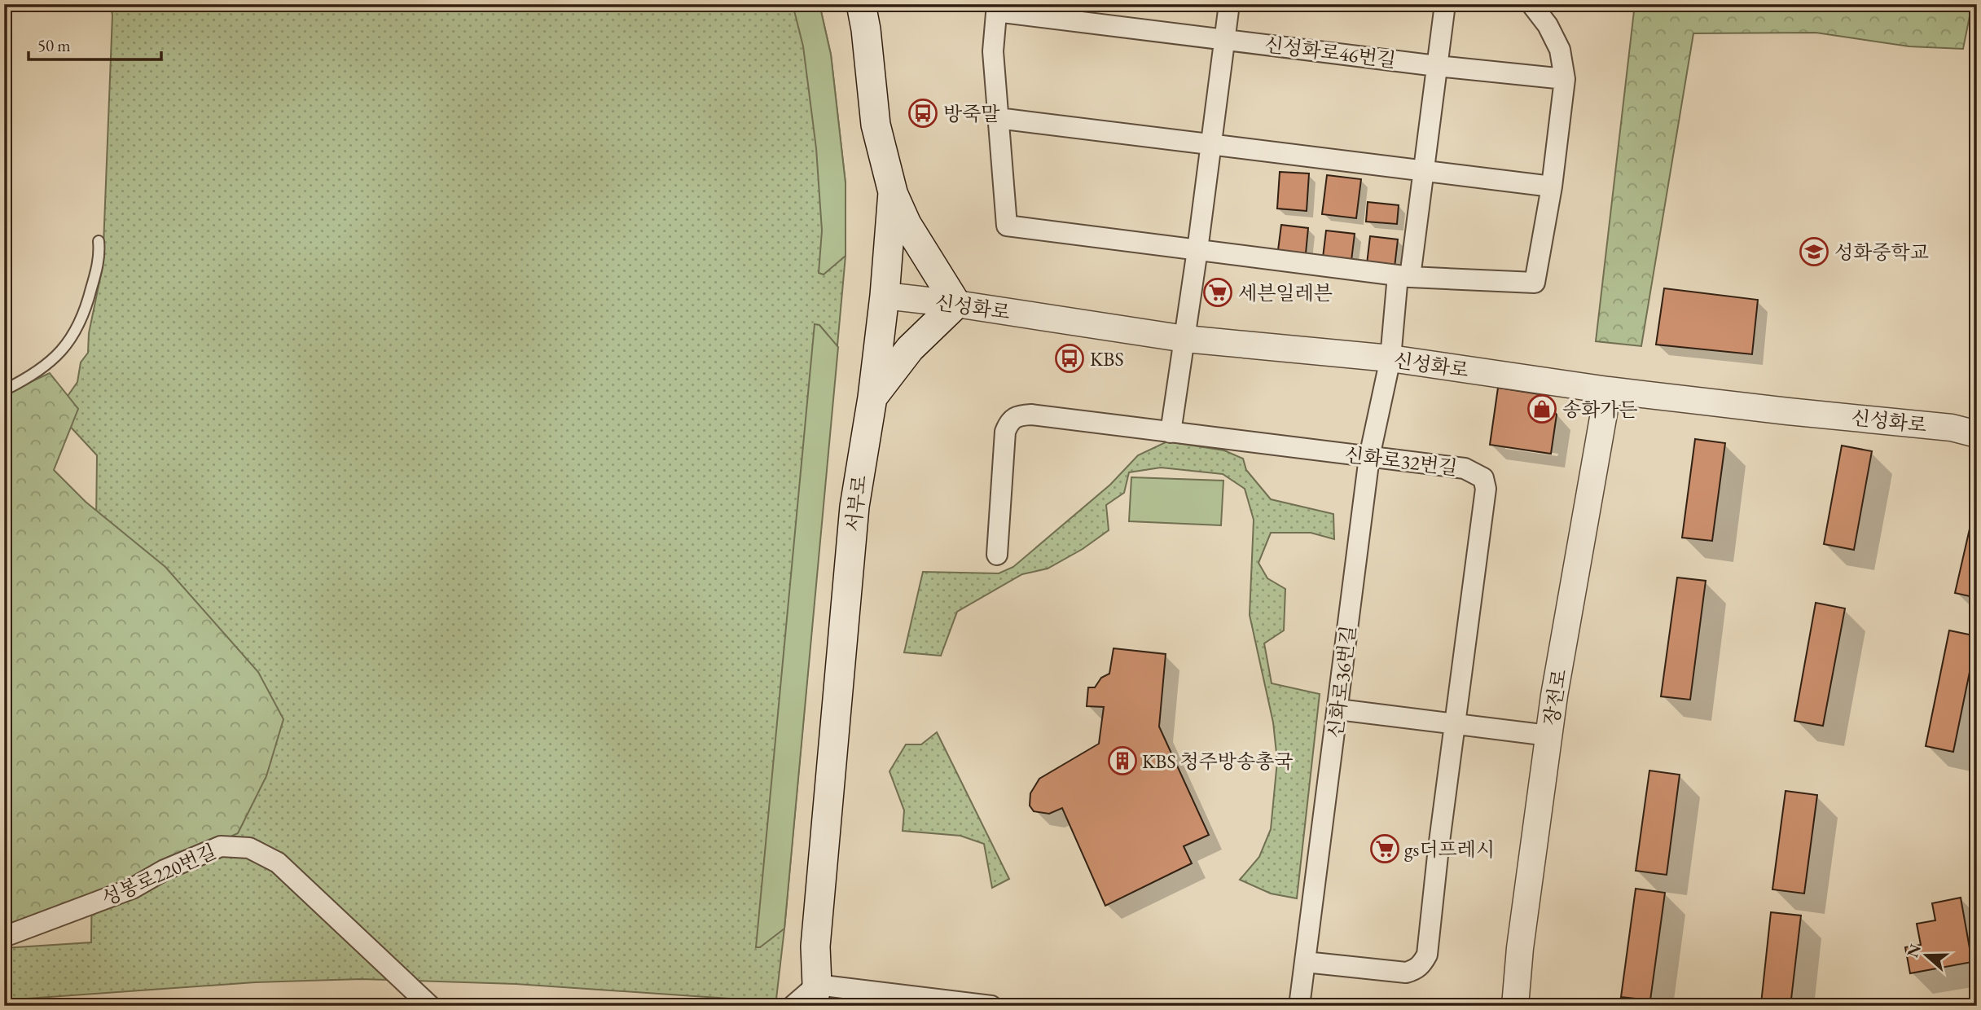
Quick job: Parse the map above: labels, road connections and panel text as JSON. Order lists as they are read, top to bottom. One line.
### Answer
{"streets":{"main road":["서부로"],"street":["신성화로46번길","신성화로","신화로32번길","신화로36번길","장전로","성봉로220번길"]},"crossings":[["신성화로46번길","신화로36번길"],["신성화로","서부로"],["신성화로","신화로36번길"],["신성화로","장전로"],["신화로32번길","신화로36번길"]],"places":{"bus stop":["방죽말","KBS"],"school or university":["성화중학교"],"supermarket":["세븐일레븐","gs더프레시"],"shop":["송화가든"],"building":["KBS 청주방송총국"]},"scale_bar":"50 m","north":"left"}
